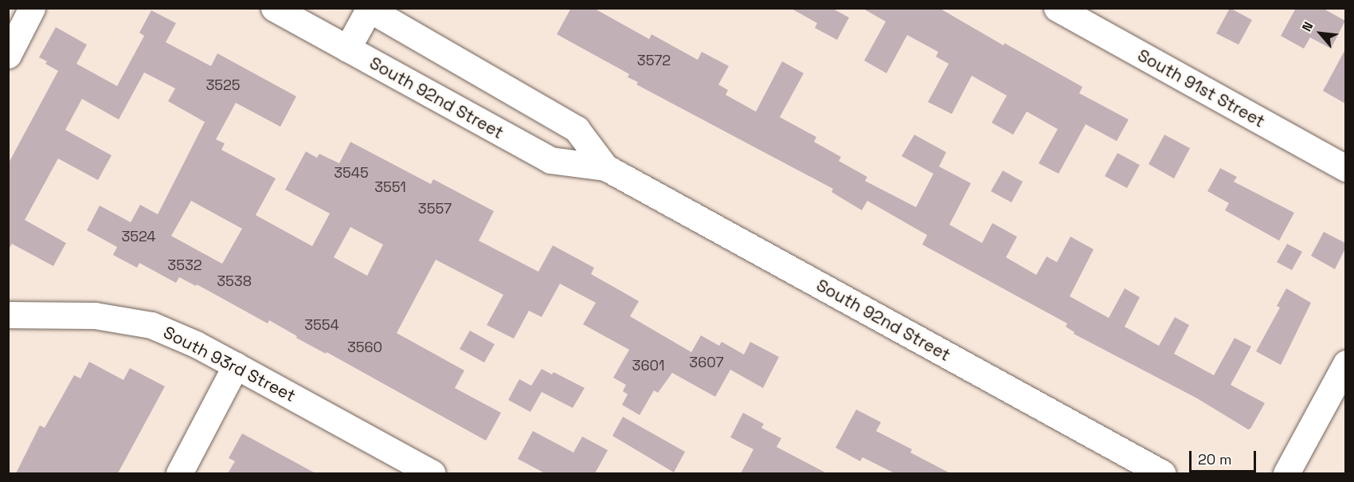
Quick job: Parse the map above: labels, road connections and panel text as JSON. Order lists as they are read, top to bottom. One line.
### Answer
{"streets":{"main road":["South 91st Street","South 92nd Street","South 93rd Street"]},"house_numbers":["3572","3525","3545","3551","3557","3524","3532","3538","3554","3560","3607","3601"],"scale_bar":"20 m","north":"top left"}
